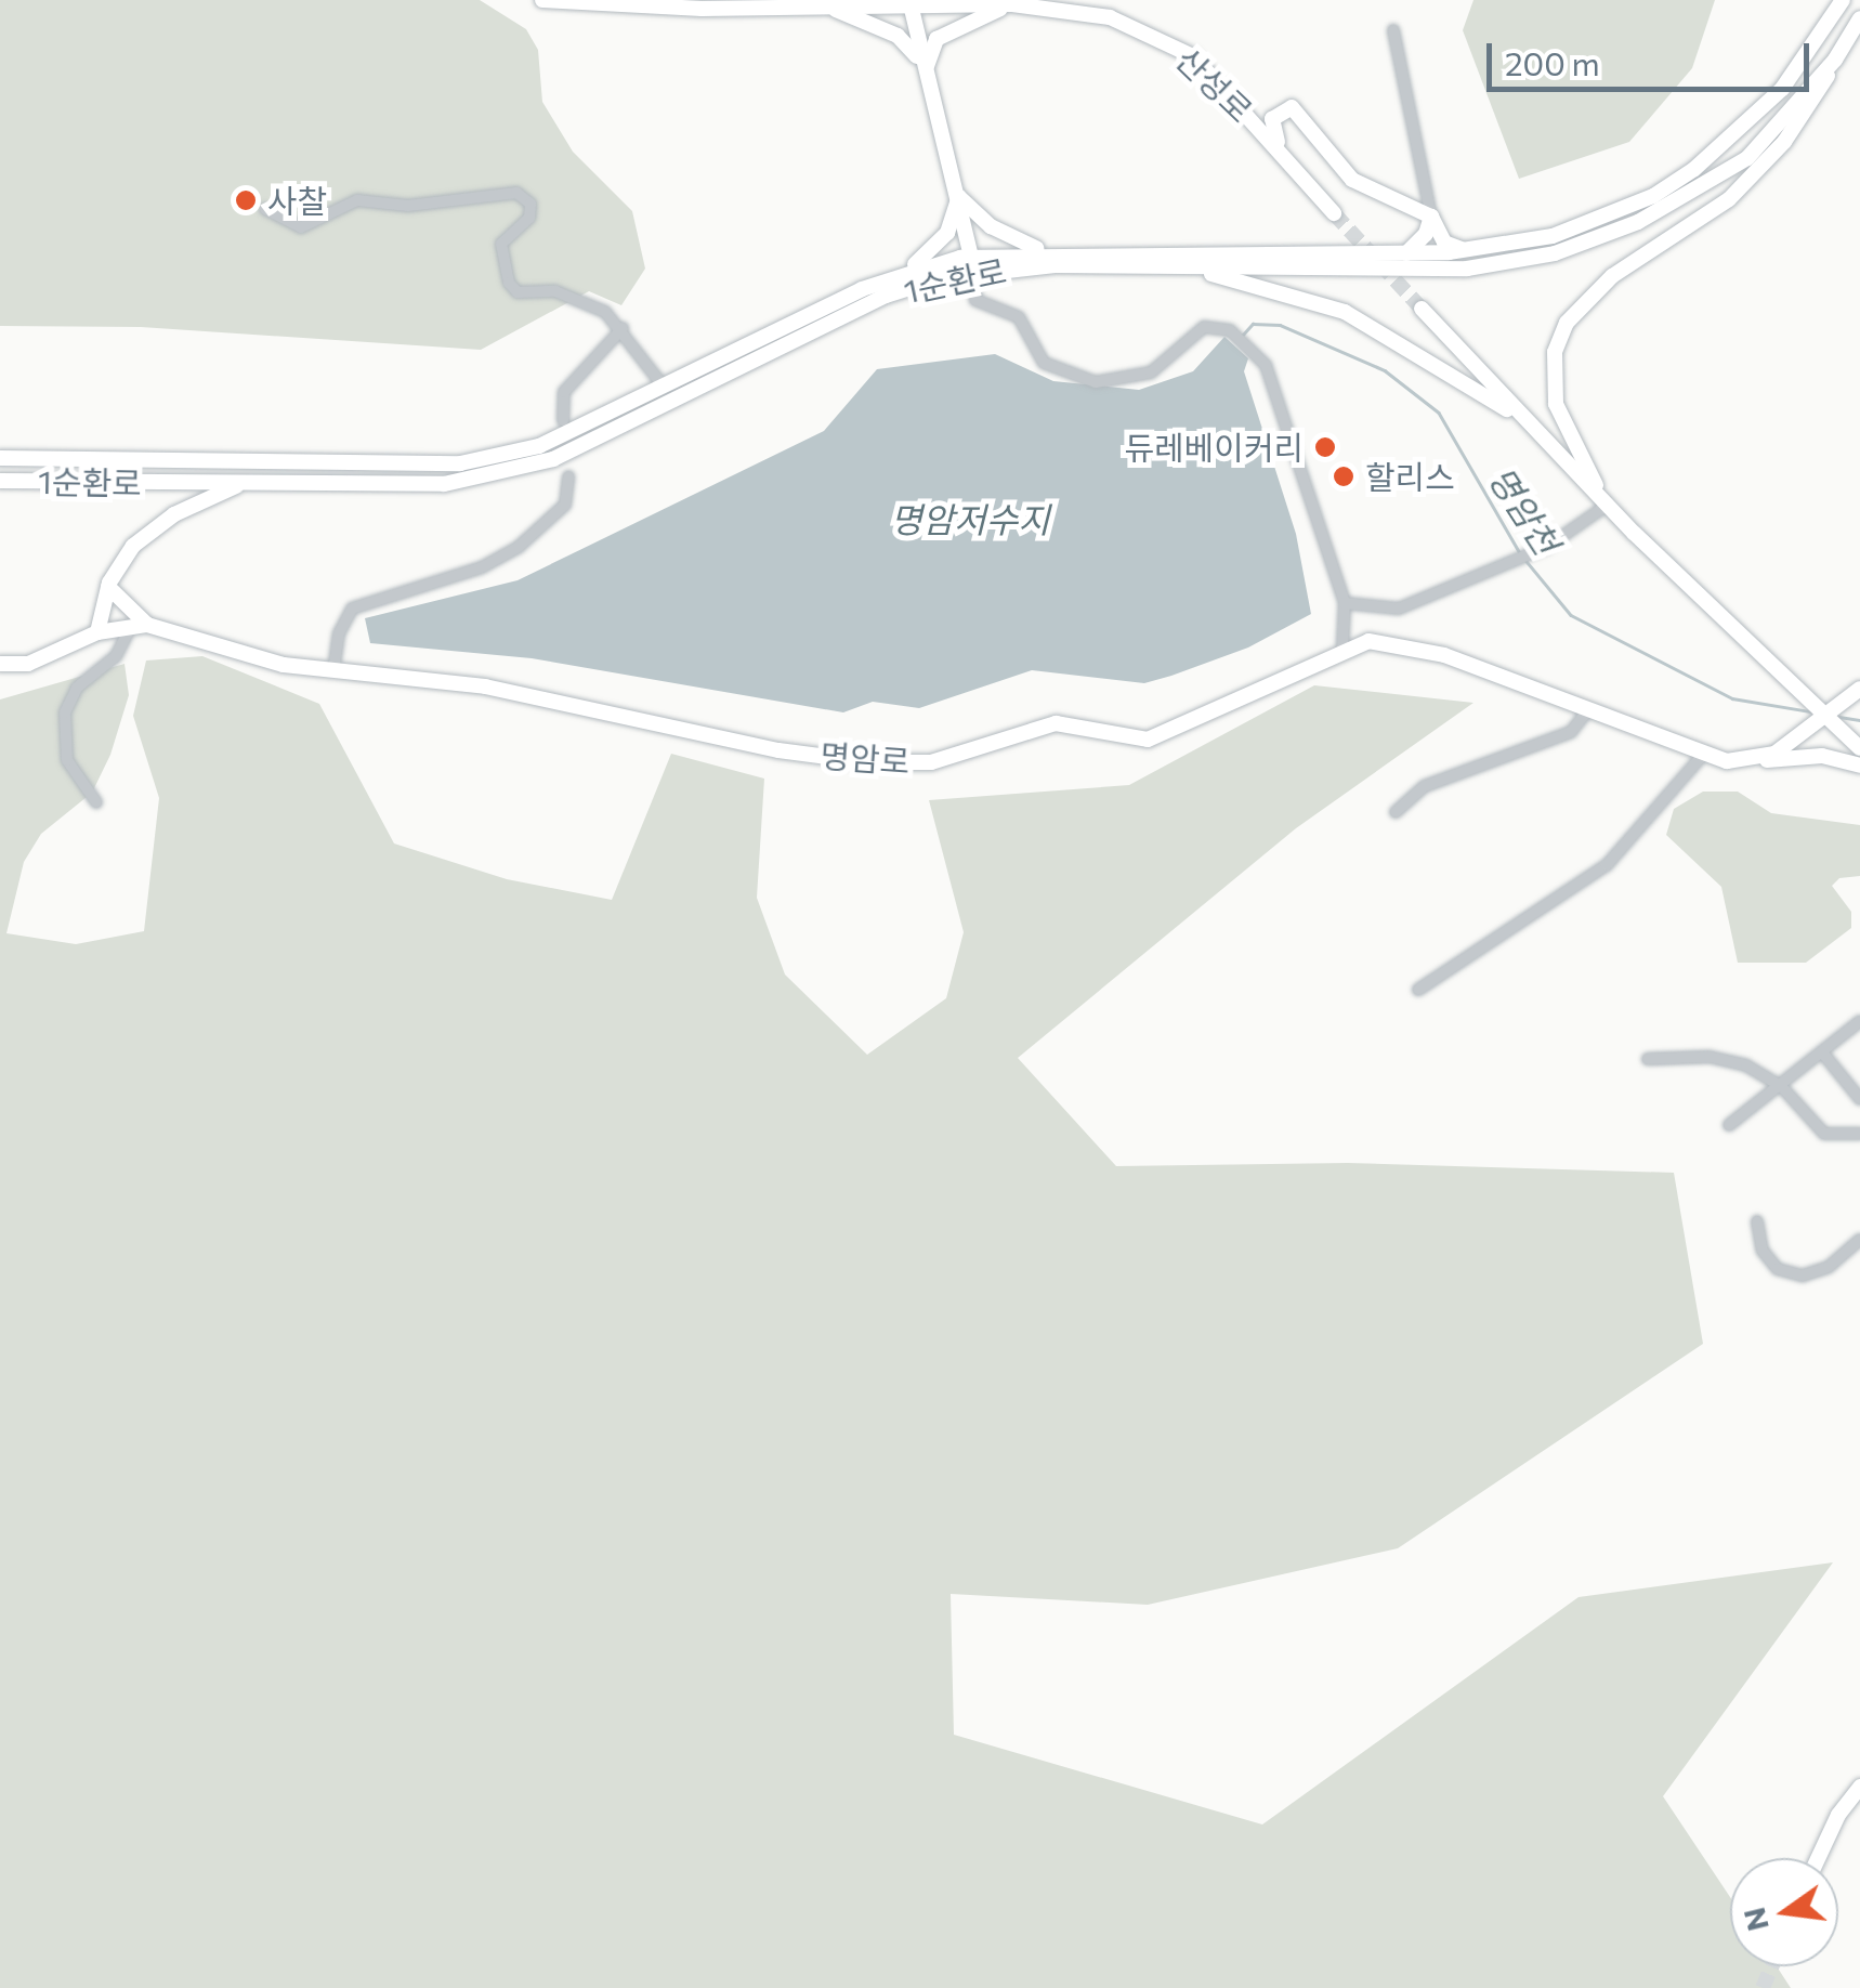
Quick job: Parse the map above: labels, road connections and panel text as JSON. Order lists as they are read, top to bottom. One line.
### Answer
{"streets":{"street":["산성로","1순환로","명암로"]},"water":["명암천","명암저수지"],"places":["사찰","듀레베이커리","할리스"],"scale_bar":"200 m","north":"left"}
